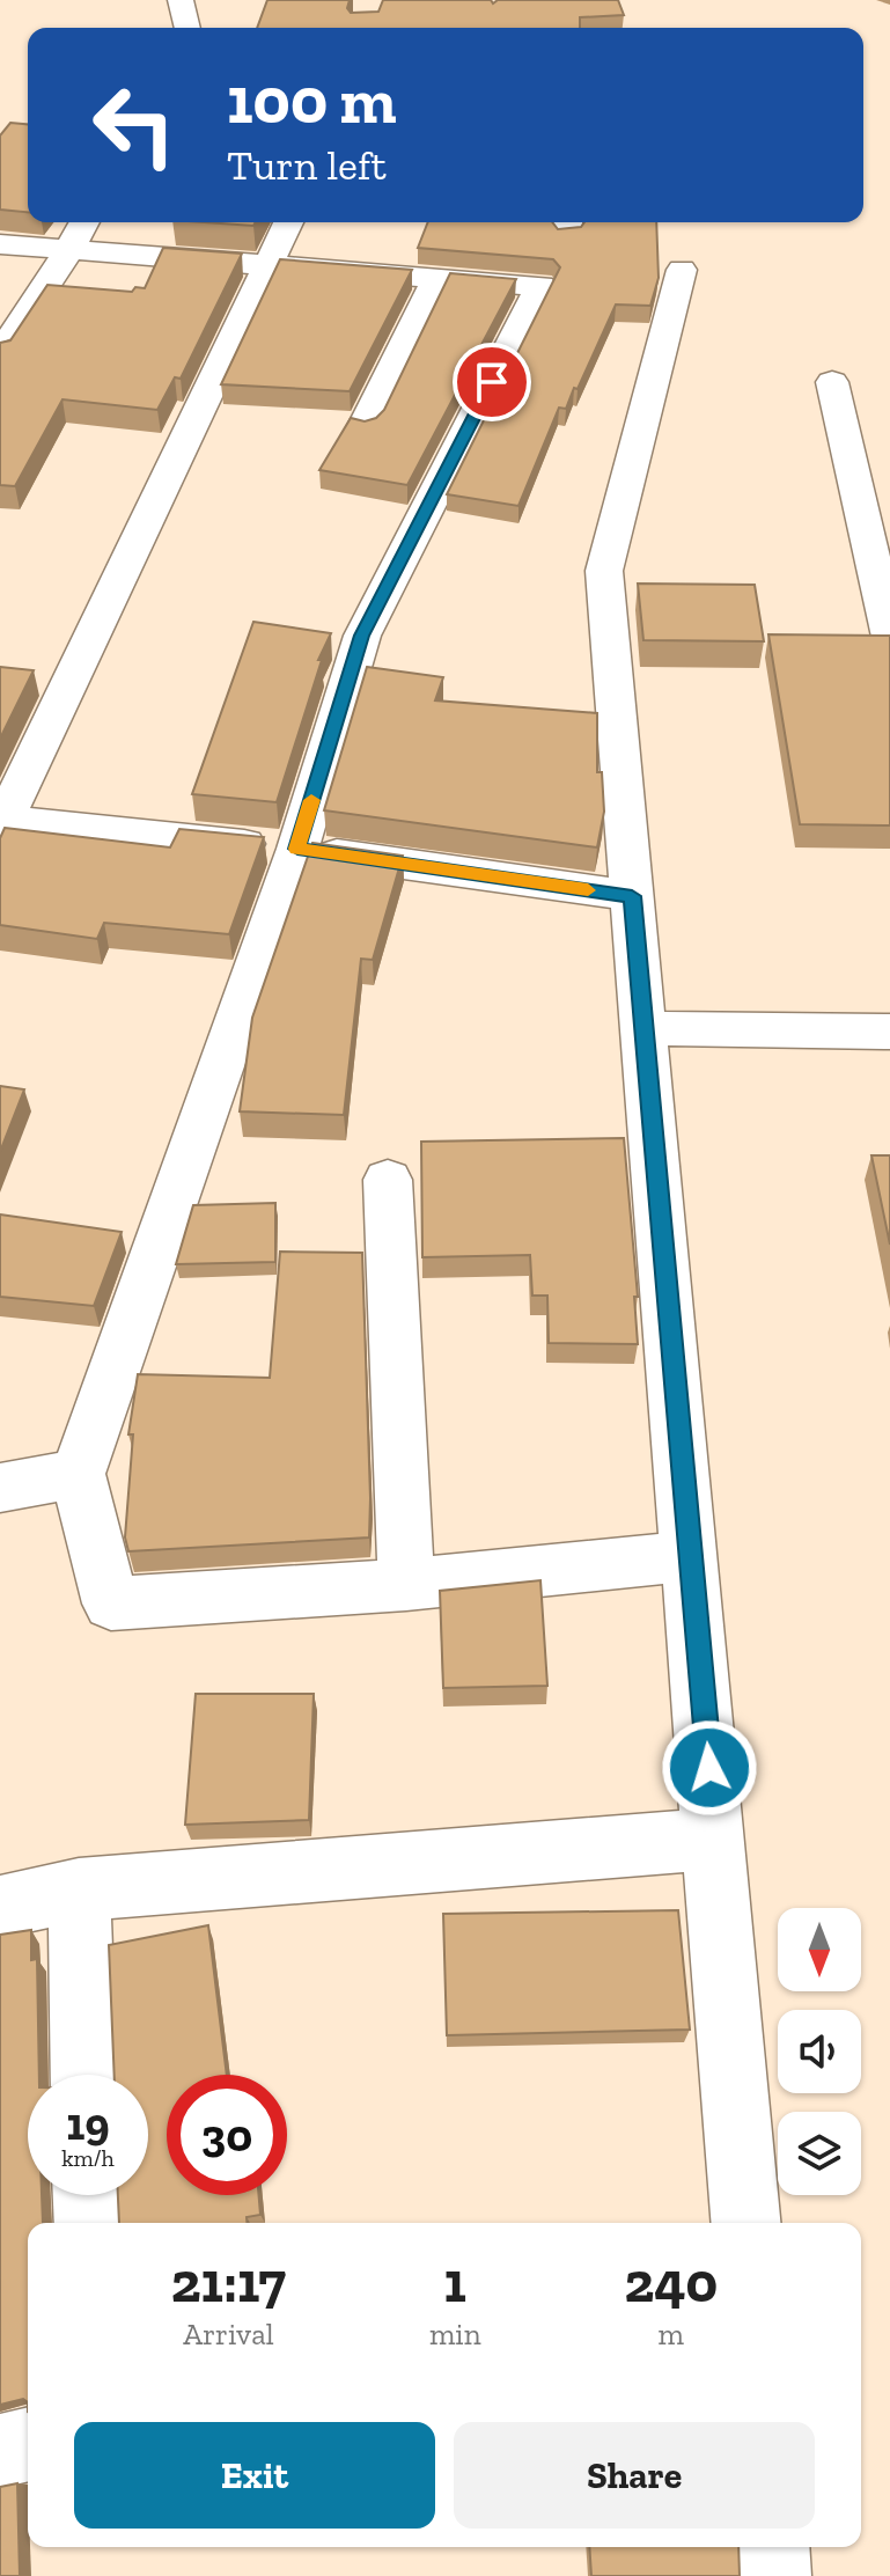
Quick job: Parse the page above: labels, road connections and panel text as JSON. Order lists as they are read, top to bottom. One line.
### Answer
{"north":"bottom","page":{"turn":["100 m","Turn left"],"speed":"19 km/h","limit":"30","eta":["21:17","Arrival","1","min","240","m"],"buttons":["Exit","Share"]}}
